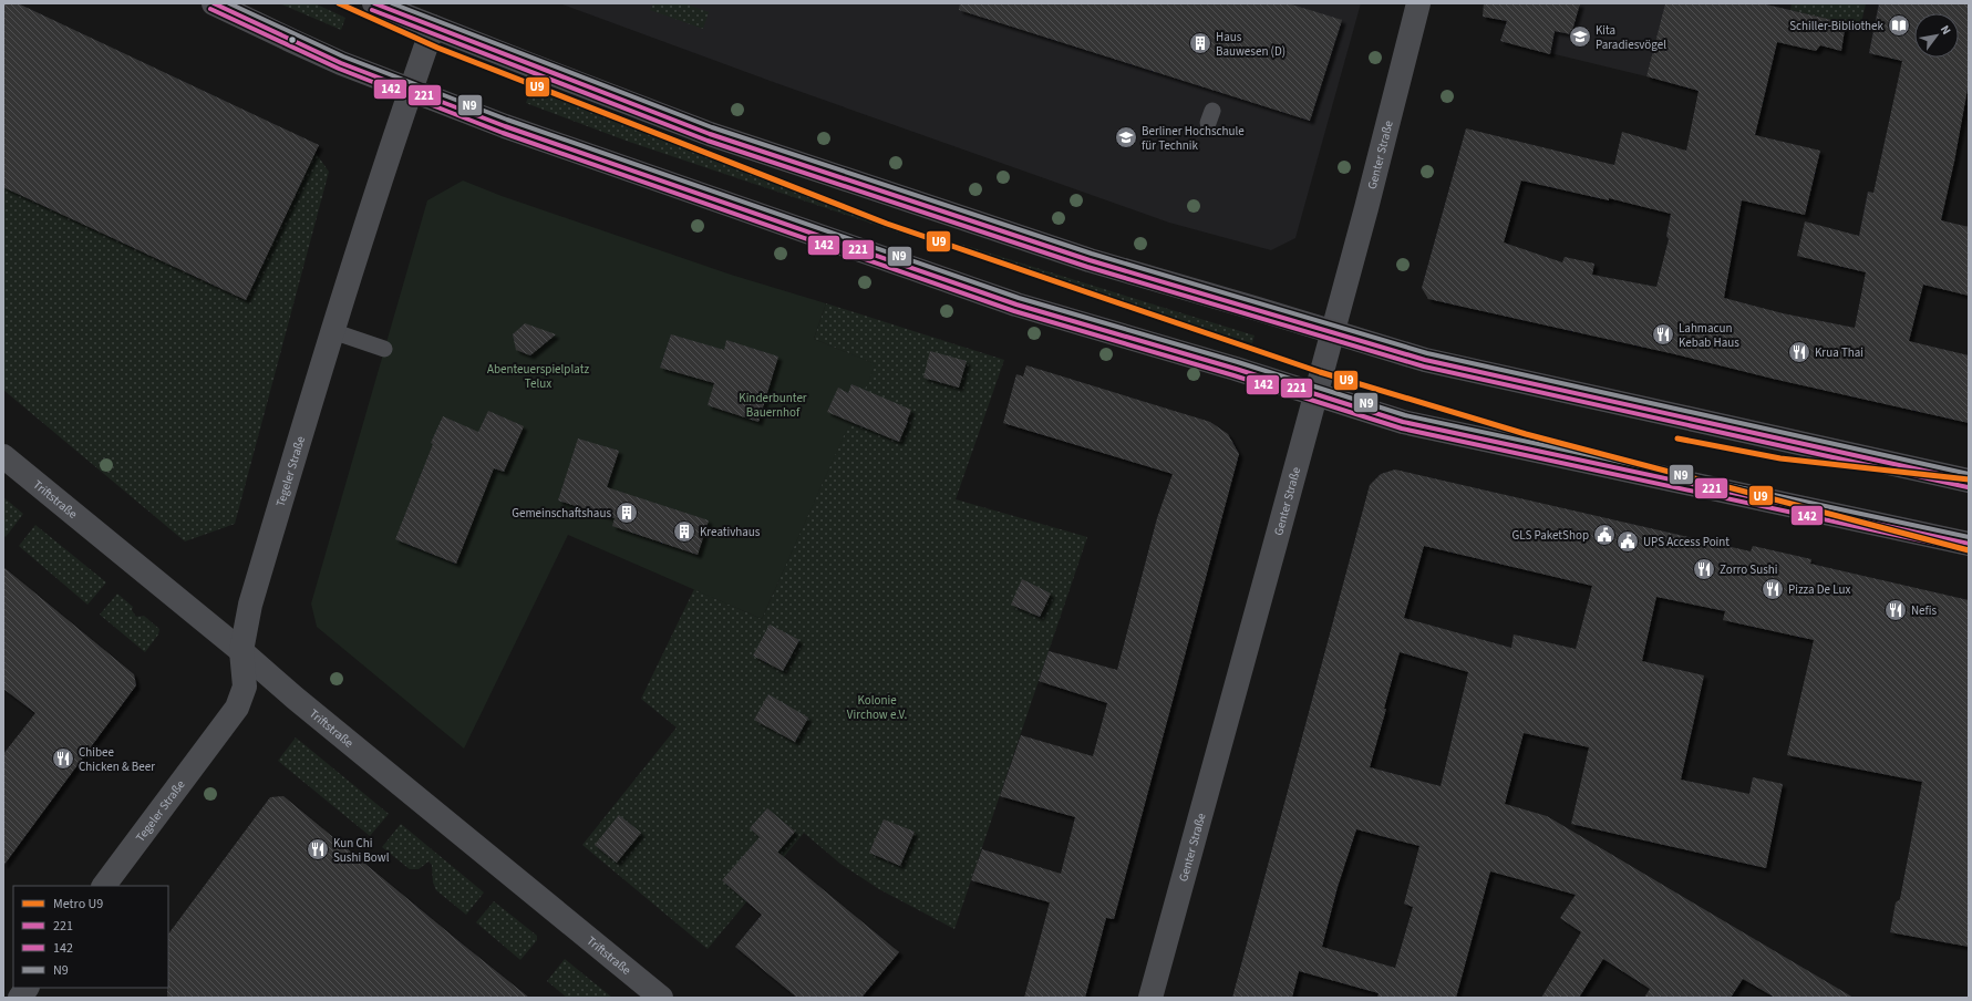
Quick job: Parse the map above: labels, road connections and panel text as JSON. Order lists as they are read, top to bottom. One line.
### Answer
{"streets":{"street":["Genter Straße","Tegeler Straße","Triftstraße"]},"crossings":[["Tegeler Straße","Triftstraße"]],"parks":["Abenteuerspielplatz Telux","Kinderbunter Bauernhof","Kolonie Virchow e.V."],"places":{"library":["Schiller-Bibliothek"],"school or university":["Kita Paradiesvögel","Berliner Hochschule für Technik"],"building":["Haus Bauwesen (D)","Gemeinschaftshaus","Kreativhaus"],"restaurant":["Lahmacun Kebab Haus","Krua Thai","Zorro Sushi","Pizza De Lux","Nefis","Chibee Chicken & Beer","Kun Chi Sushi Bowl"],"public building":["GLS PaketShop","UPS Access Point"]},"lines":["metro line U9","transit line 221","transit line N9","transit line 142"],"legend":["Metro U9","221","142","N9"],"north":"top right"}
